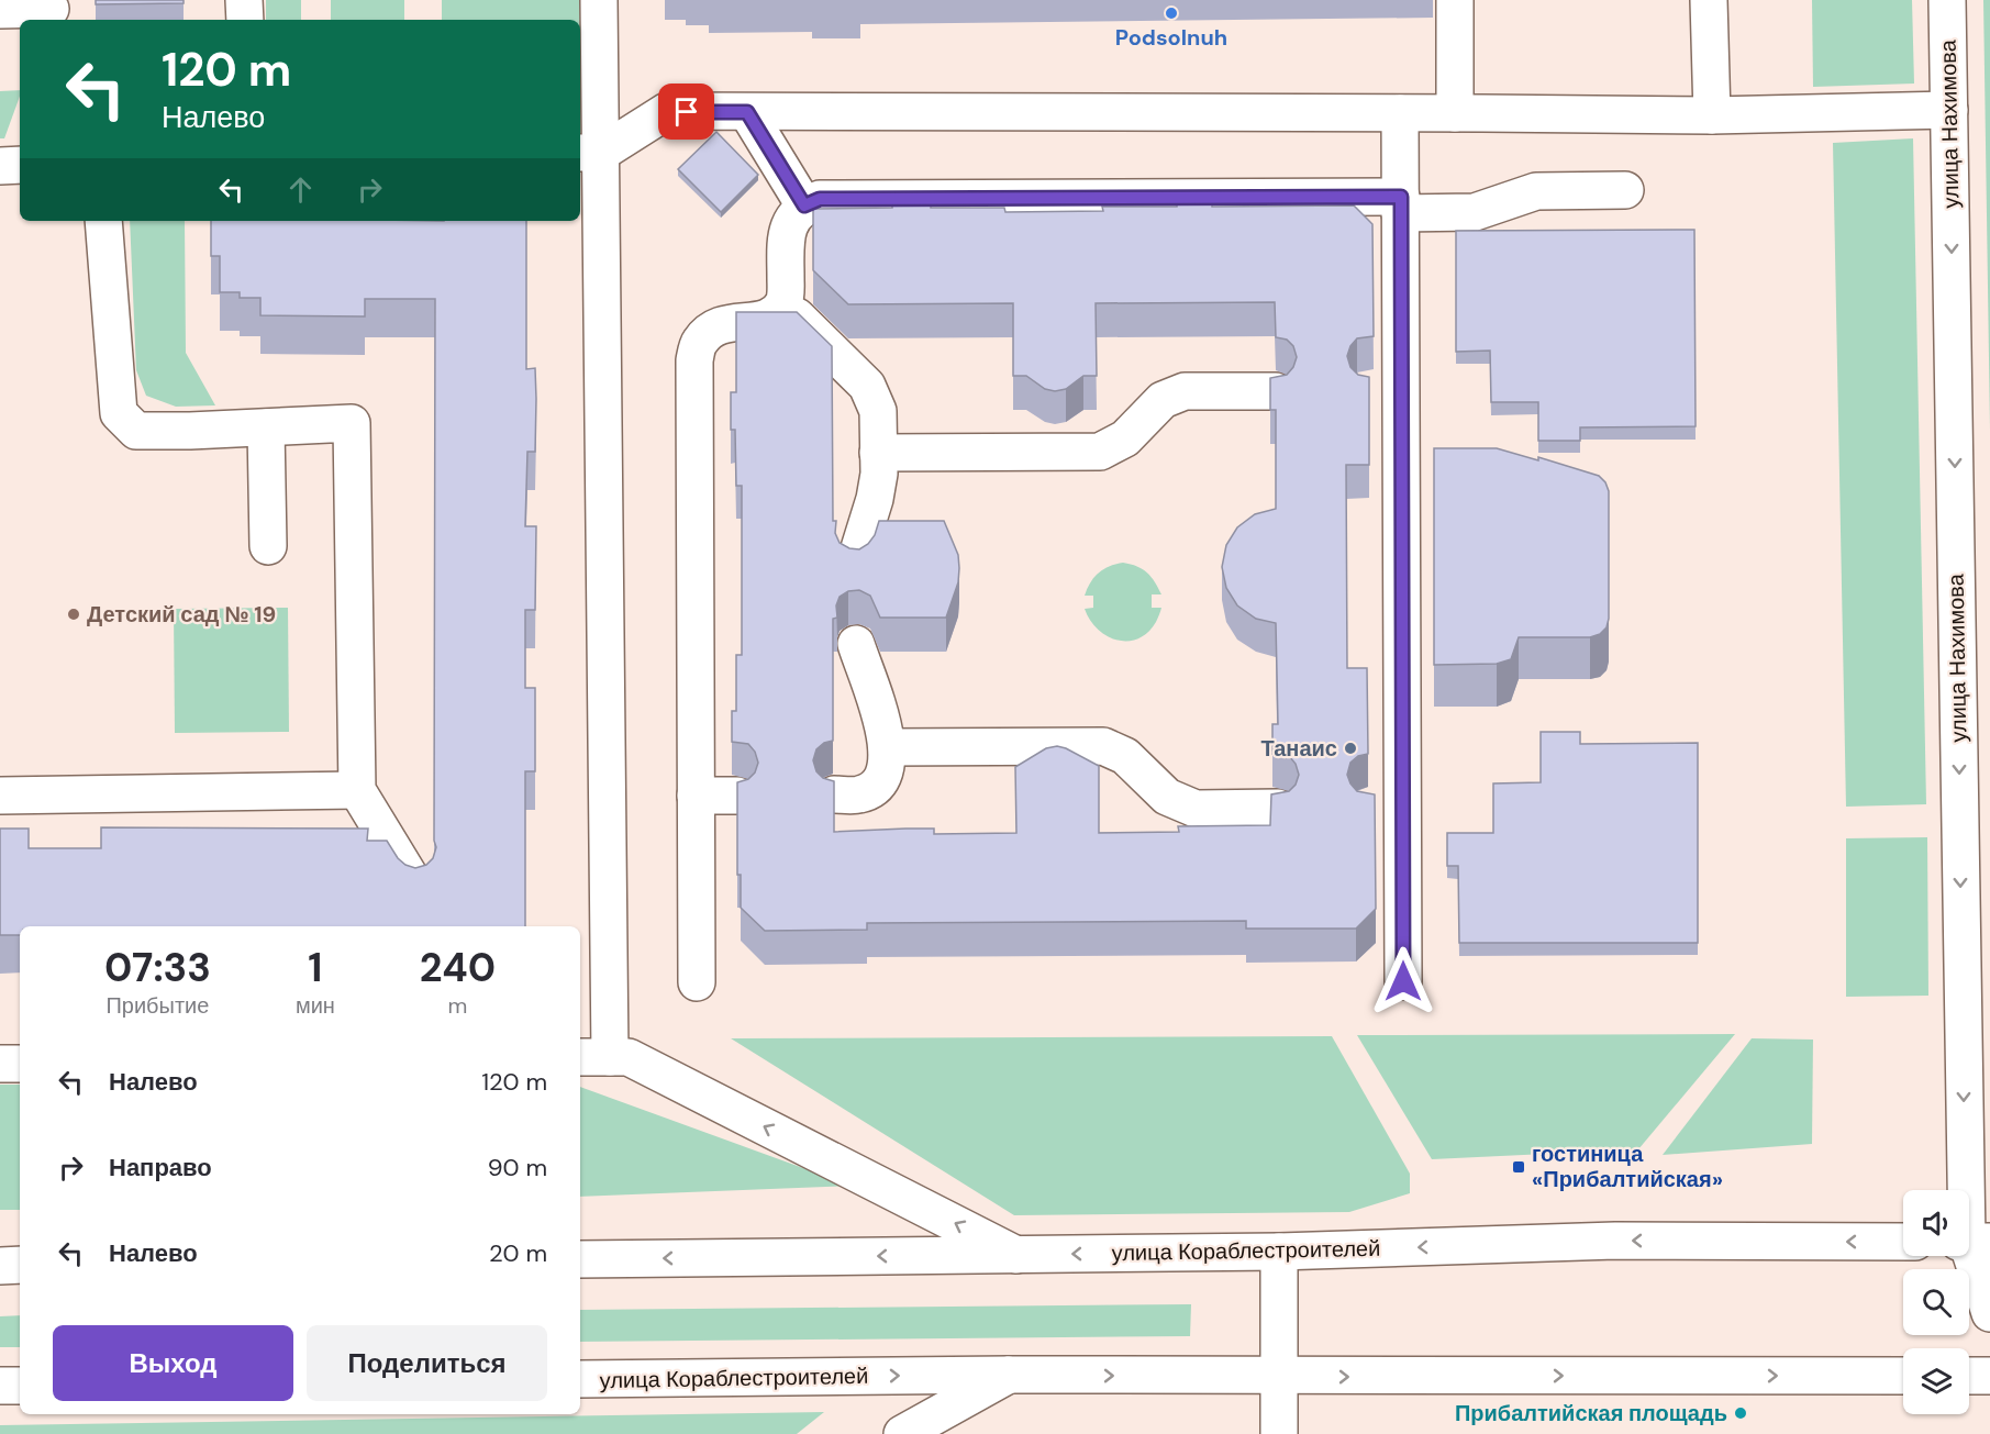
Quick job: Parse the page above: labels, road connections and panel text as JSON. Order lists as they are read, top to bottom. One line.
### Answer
{"streets":{"main road":["улица Нахимова","улица Кораблестроителей"]},"one_way":["улица Нахимова"],"places":{"other":["Podsolnuh","Детский сад № 19","Танаис","Прибалтийская площадь"],"transit":["гостиница «Прибалтийская»"]},"page":{"turn":["120 m","Налево"],"eta":["07:33","Прибытие","1","мин","240","m"],"list":[{"name":"Налево","value":"120 m"},{"name":"Направо","value":"90 m"},{"name":"Налево","value":"20 m"}],"buttons":["Выход","Поделиться"]}}
